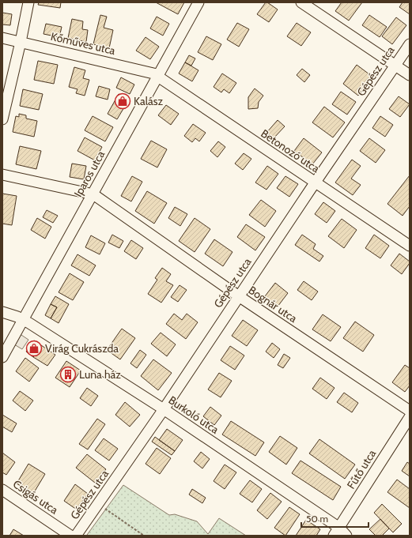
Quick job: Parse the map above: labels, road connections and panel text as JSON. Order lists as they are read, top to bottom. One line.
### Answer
{"streets":{"street":["Kőműves utca","Gépész utca","Betonozó utca","Iparos utca","Bognár utca","Burkoló utca","Fűtő utca","Csigás utca"]},"crossings":[["Kőműves utca","Betonozó utca"],["Kőműves utca","Iparos utca"],["Gépész utca","Betonozó utca"],["Gépész utca","Bognár utca"],["Gépész utca","Burkoló utca"],["Betonozó utca","Iparos utca"],["Iparos utca","Bognár utca"],["Iparos utca","Burkoló utca"],["Burkoló utca","Fűtő utca"]],"places":{"shop":["Kalász","Virág Cukrászda"],"building":["Luna ház"]},"scale_bar":"50 m"}
